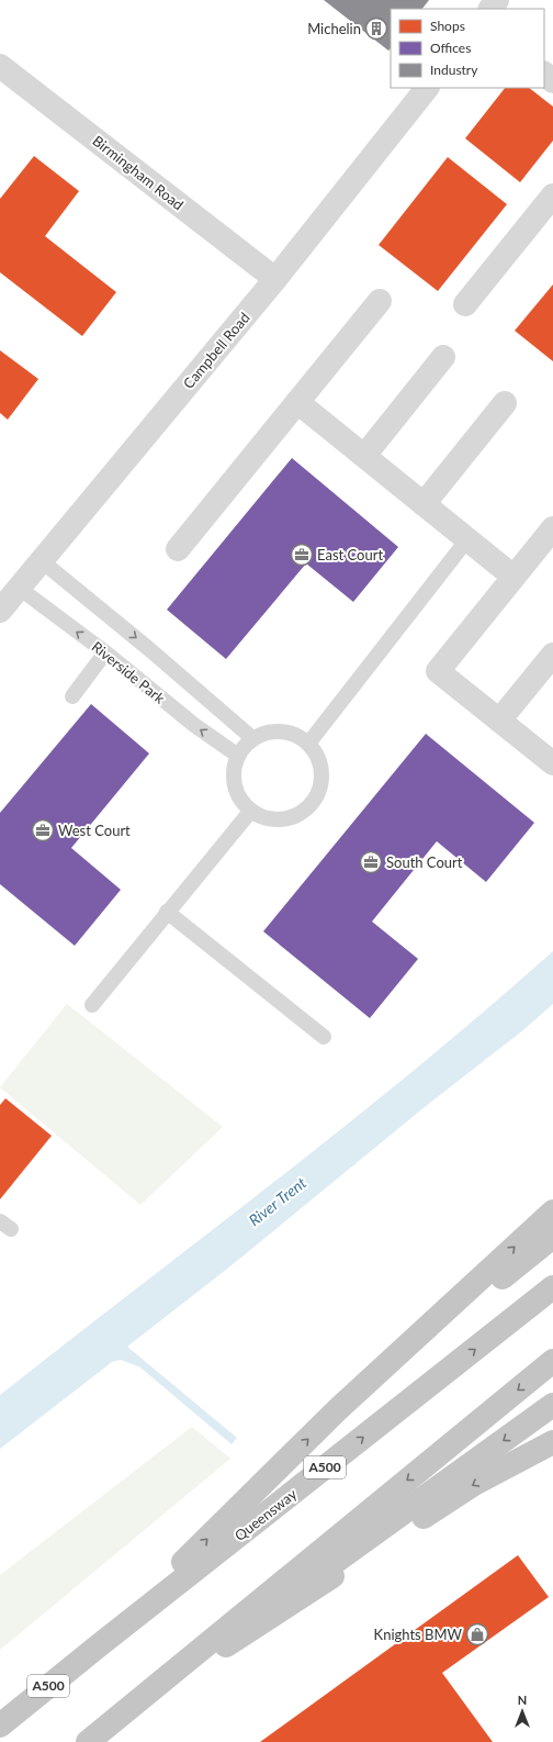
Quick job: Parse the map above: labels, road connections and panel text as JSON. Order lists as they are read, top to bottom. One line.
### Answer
{"streets":{"highway":["A500","Queensway"],"street":["Birmingham Road","Campbell Road"],"lane":["Riverside Park"]},"crossings":[["Birmingham Road","Campbell Road"],["Campbell Road","Riverside Park"]],"water":["River Trent"],"places":{"building":["Michelin"],"office":["East Court","West Court","South Court"],"shop":["Knights BMW"]},"legend":["Shops","Offices","Industry"],"north":"top"}
